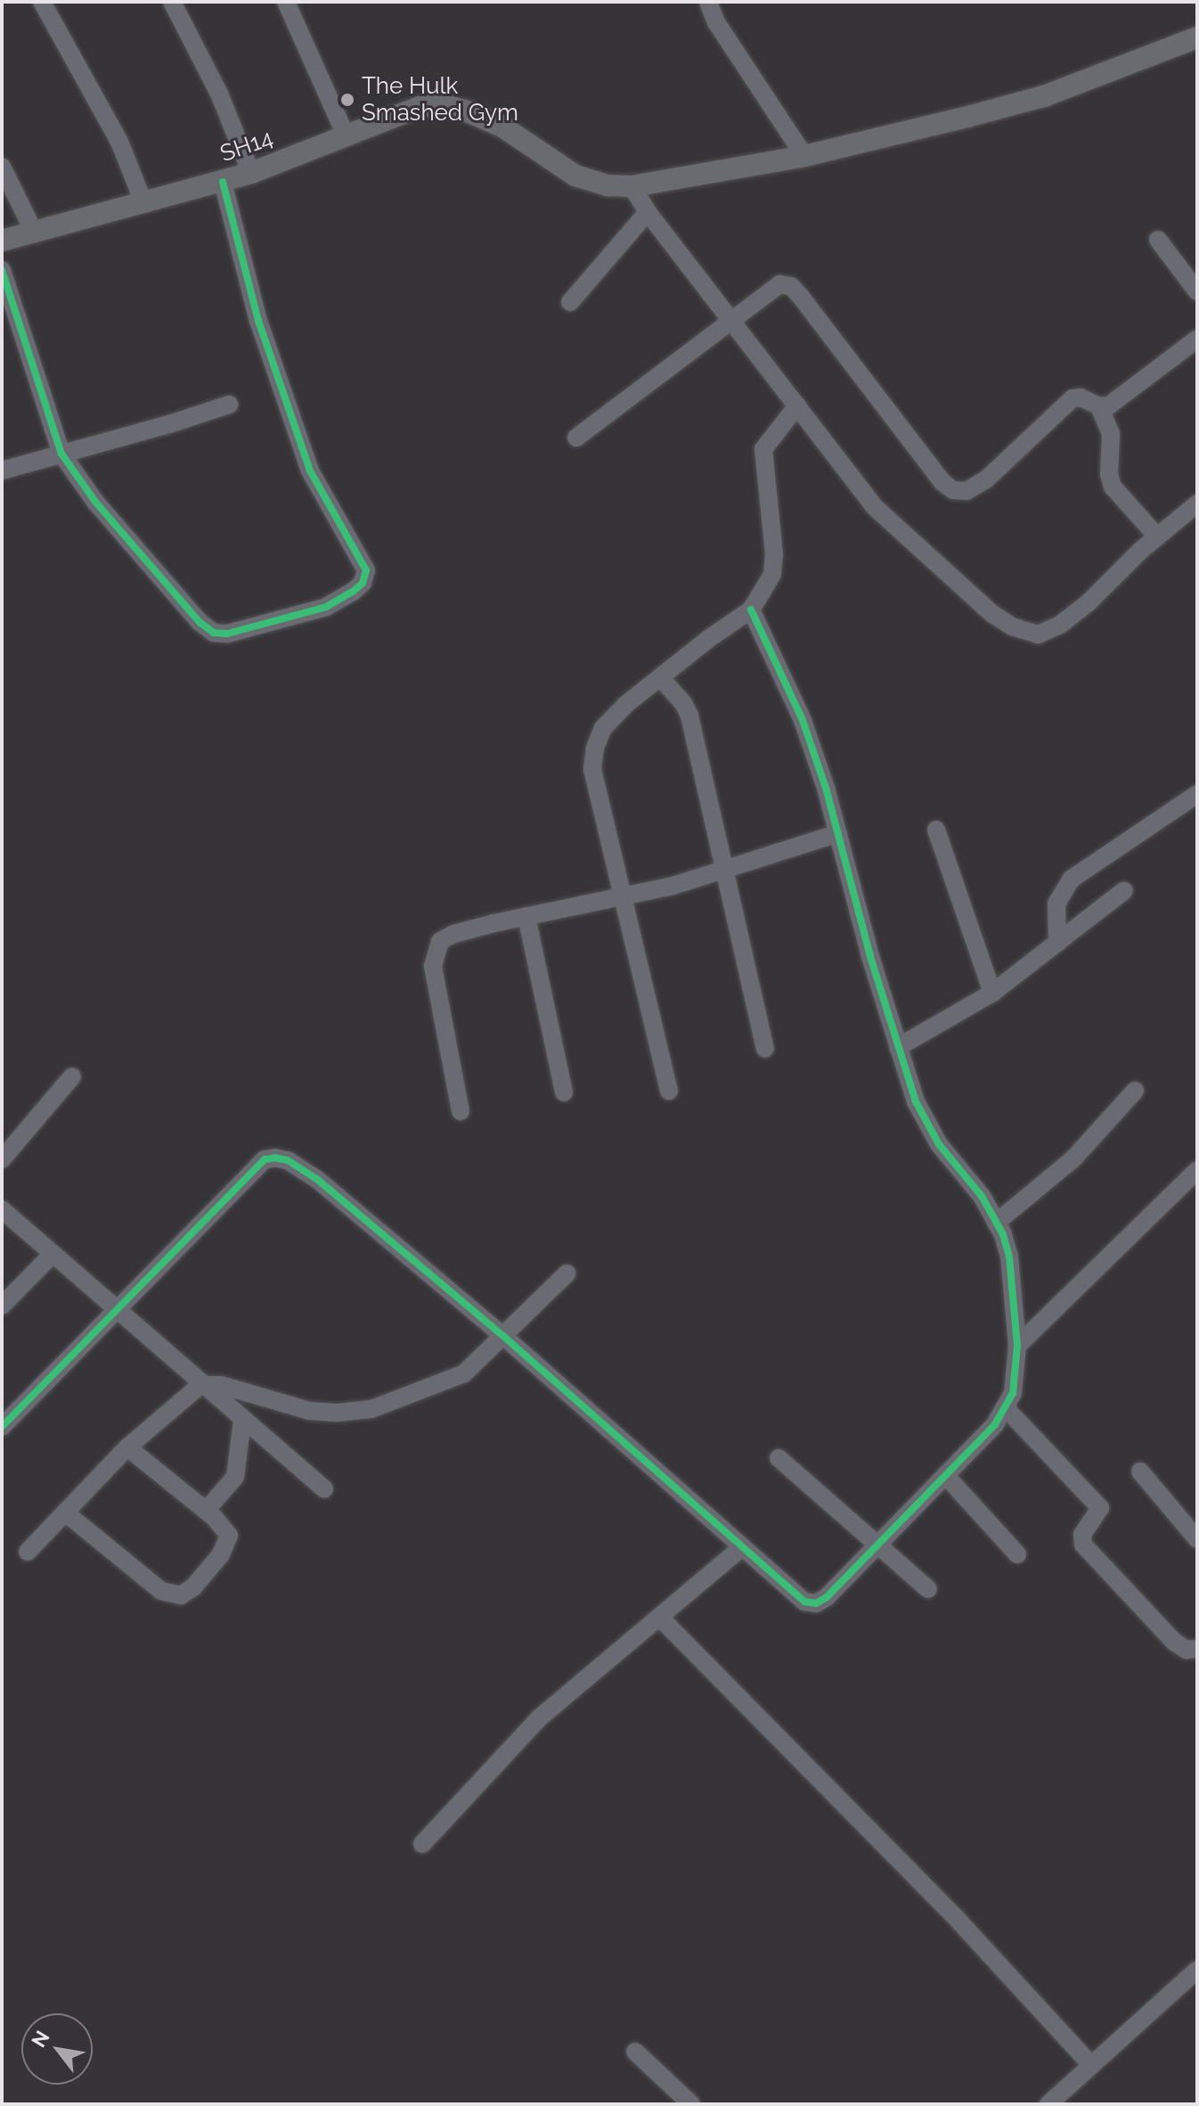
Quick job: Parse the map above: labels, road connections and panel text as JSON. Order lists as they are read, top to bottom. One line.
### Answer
{"streets":{"main road":["SH14"]},"places":["The Hulk Smashed Gym"],"north":"top left"}
